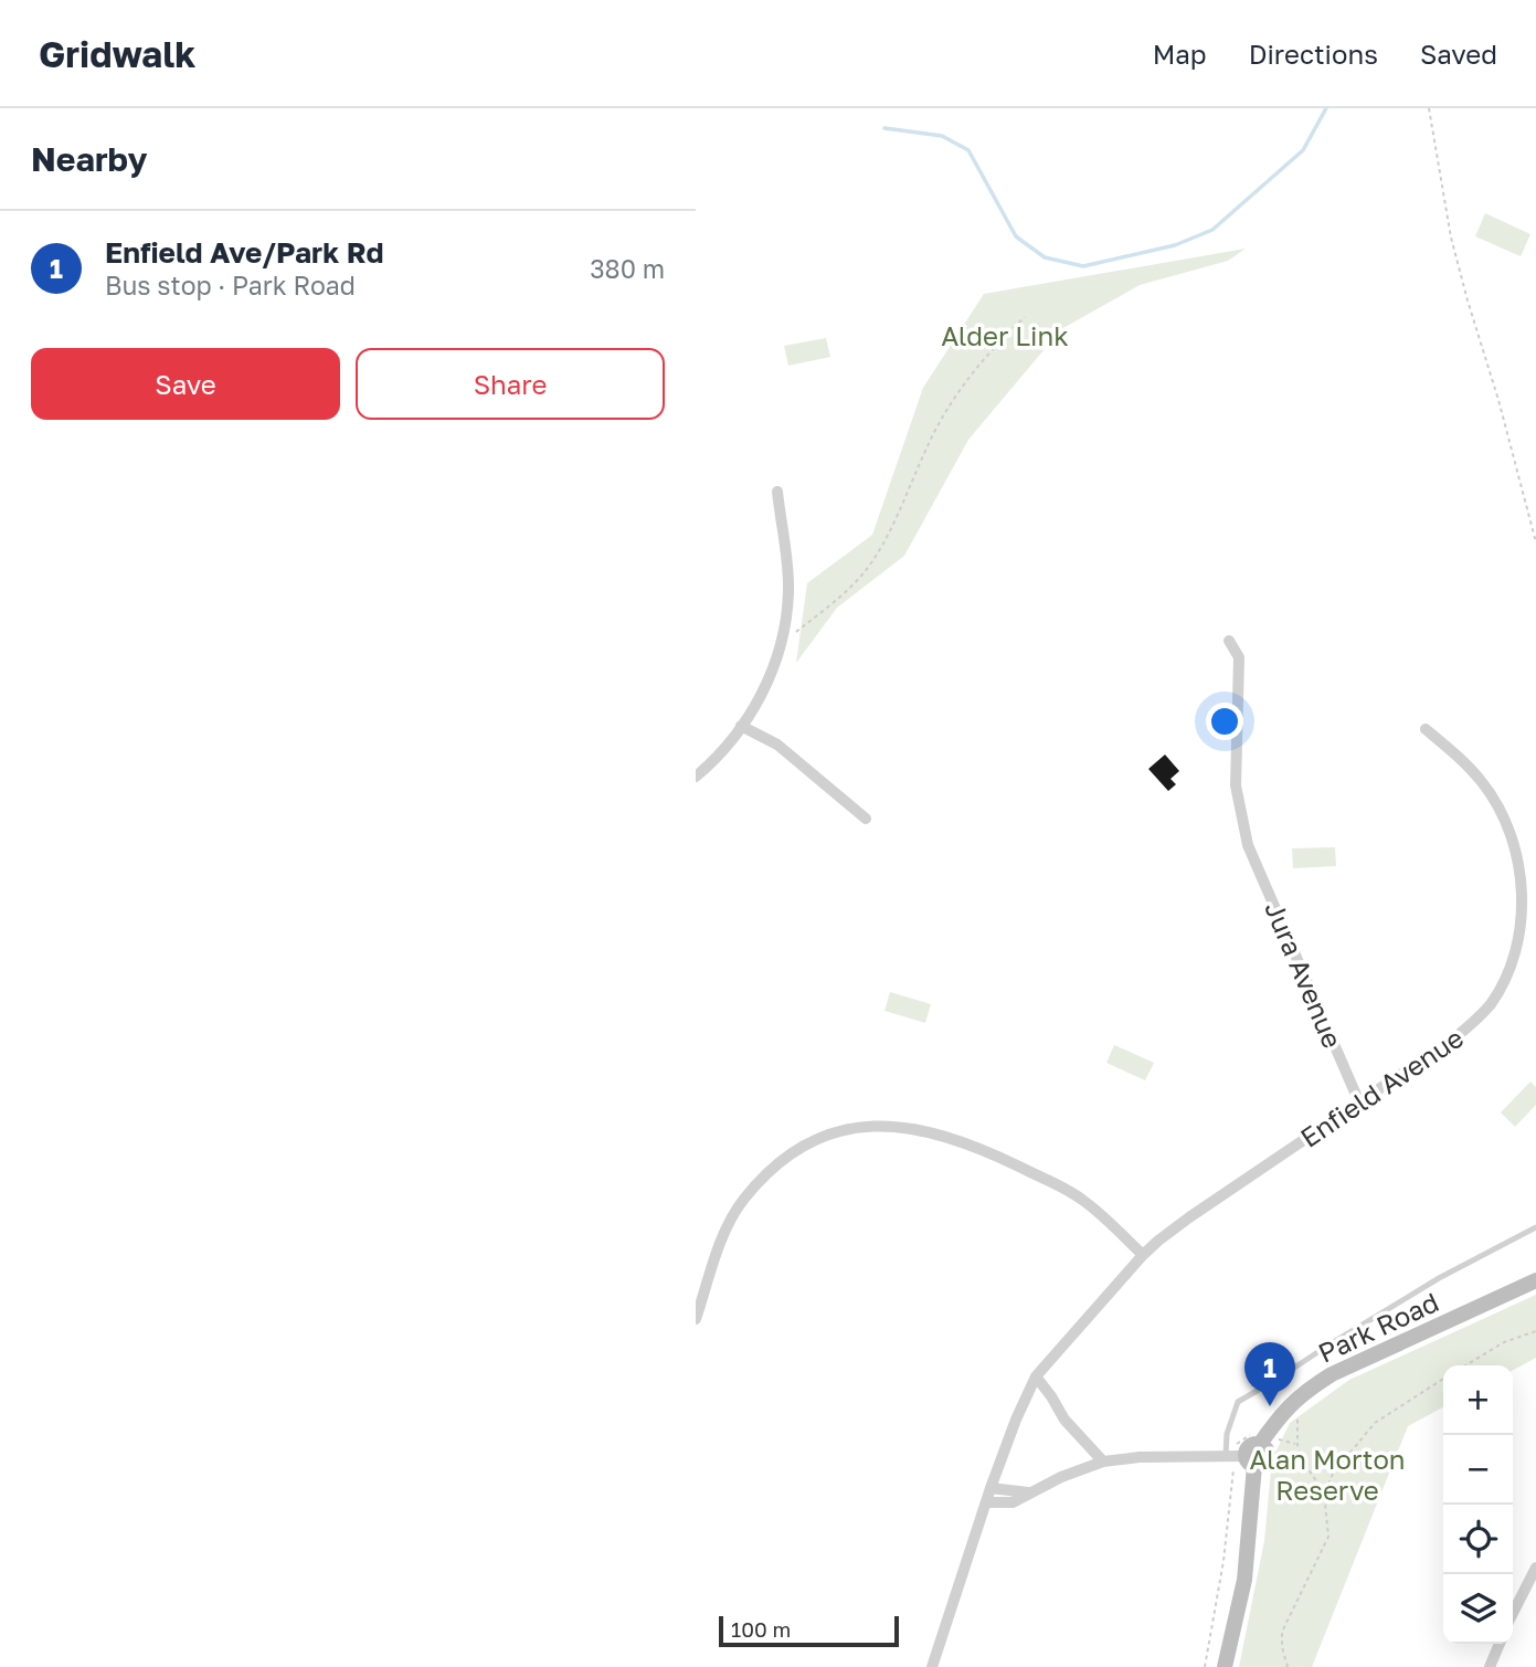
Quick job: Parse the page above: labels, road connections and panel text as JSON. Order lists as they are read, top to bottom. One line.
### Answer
{"streets":{"street":["Jura Avenue","Enfield Avenue","Park Road"]},"crossings":[["Jura Avenue","Enfield Avenue"]],"parks":["Alder Link","Alan Morton Reserve"],"scale_bar":"100 m","page":{"header":"Gridwalk","nav":["Map","Directions","Saved"],"heading":"Nearby","list":[{"mark":"1","name":"Enfield Ave/Park Rd","note":"Bus stop · Park Road","value":"380 m"}],"buttons":["Save","Share"],"pins":"1","map_buttons":["+","−"],"scale":"100 m"}}
